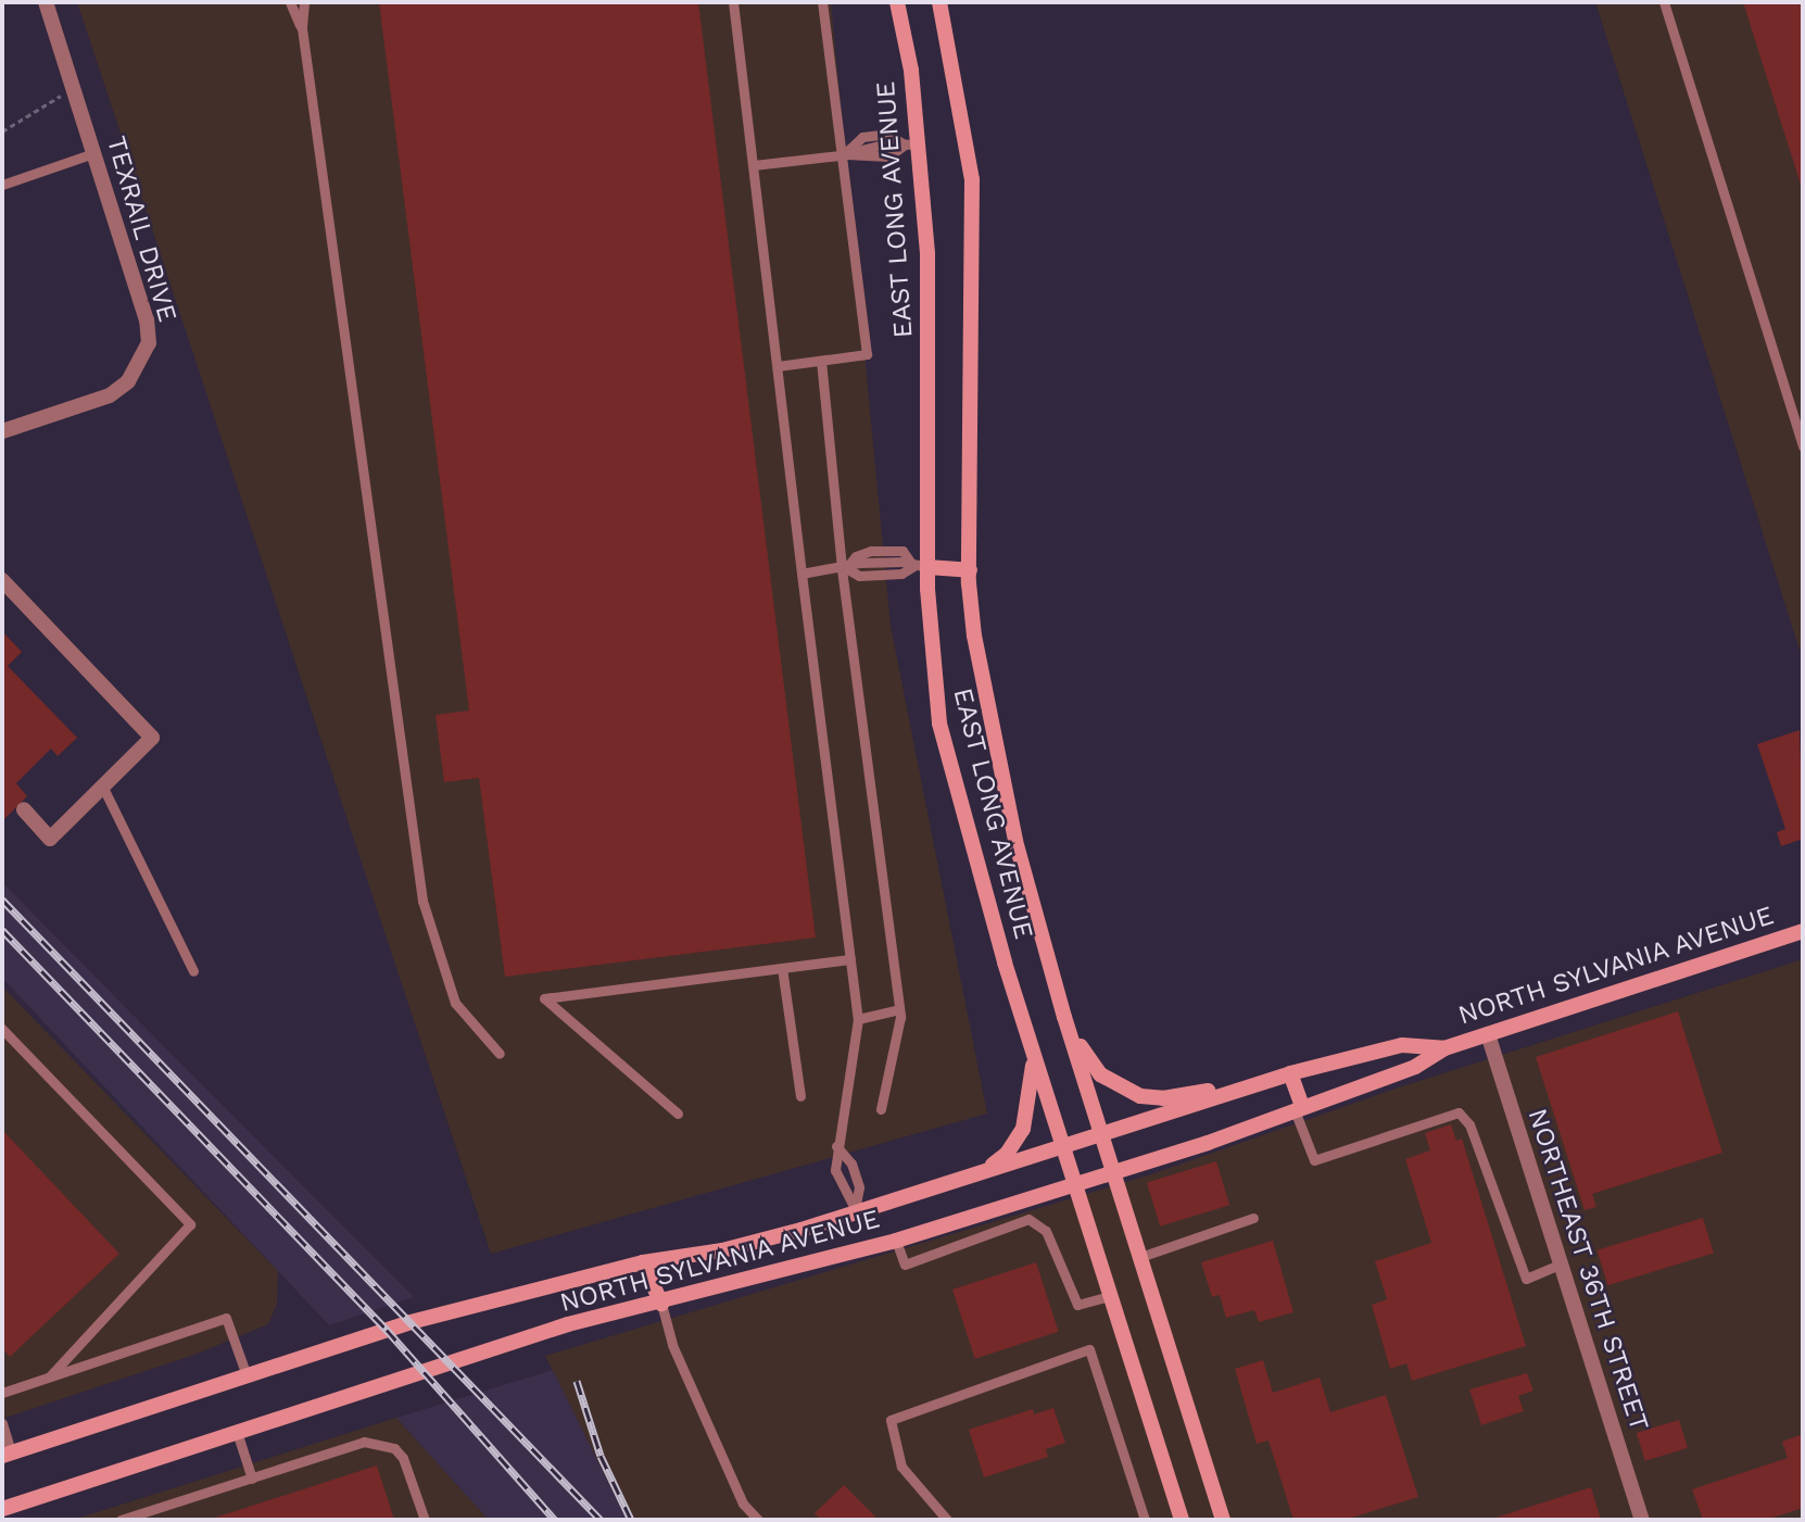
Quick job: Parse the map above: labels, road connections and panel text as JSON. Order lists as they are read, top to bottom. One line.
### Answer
{"streets":{"main road":["EAST LONG AVENUE","NORTH SYLVANIA AVENUE"],"street":["TEXRAIL DRIVE","NORTHEAST 36TH STREET"]},"crossings":[["EAST LONG AVENUE","NORTH SYLVANIA AVENUE"],["NORTH SYLVANIA AVENUE","NORTHEAST 36TH STREET"]]}
